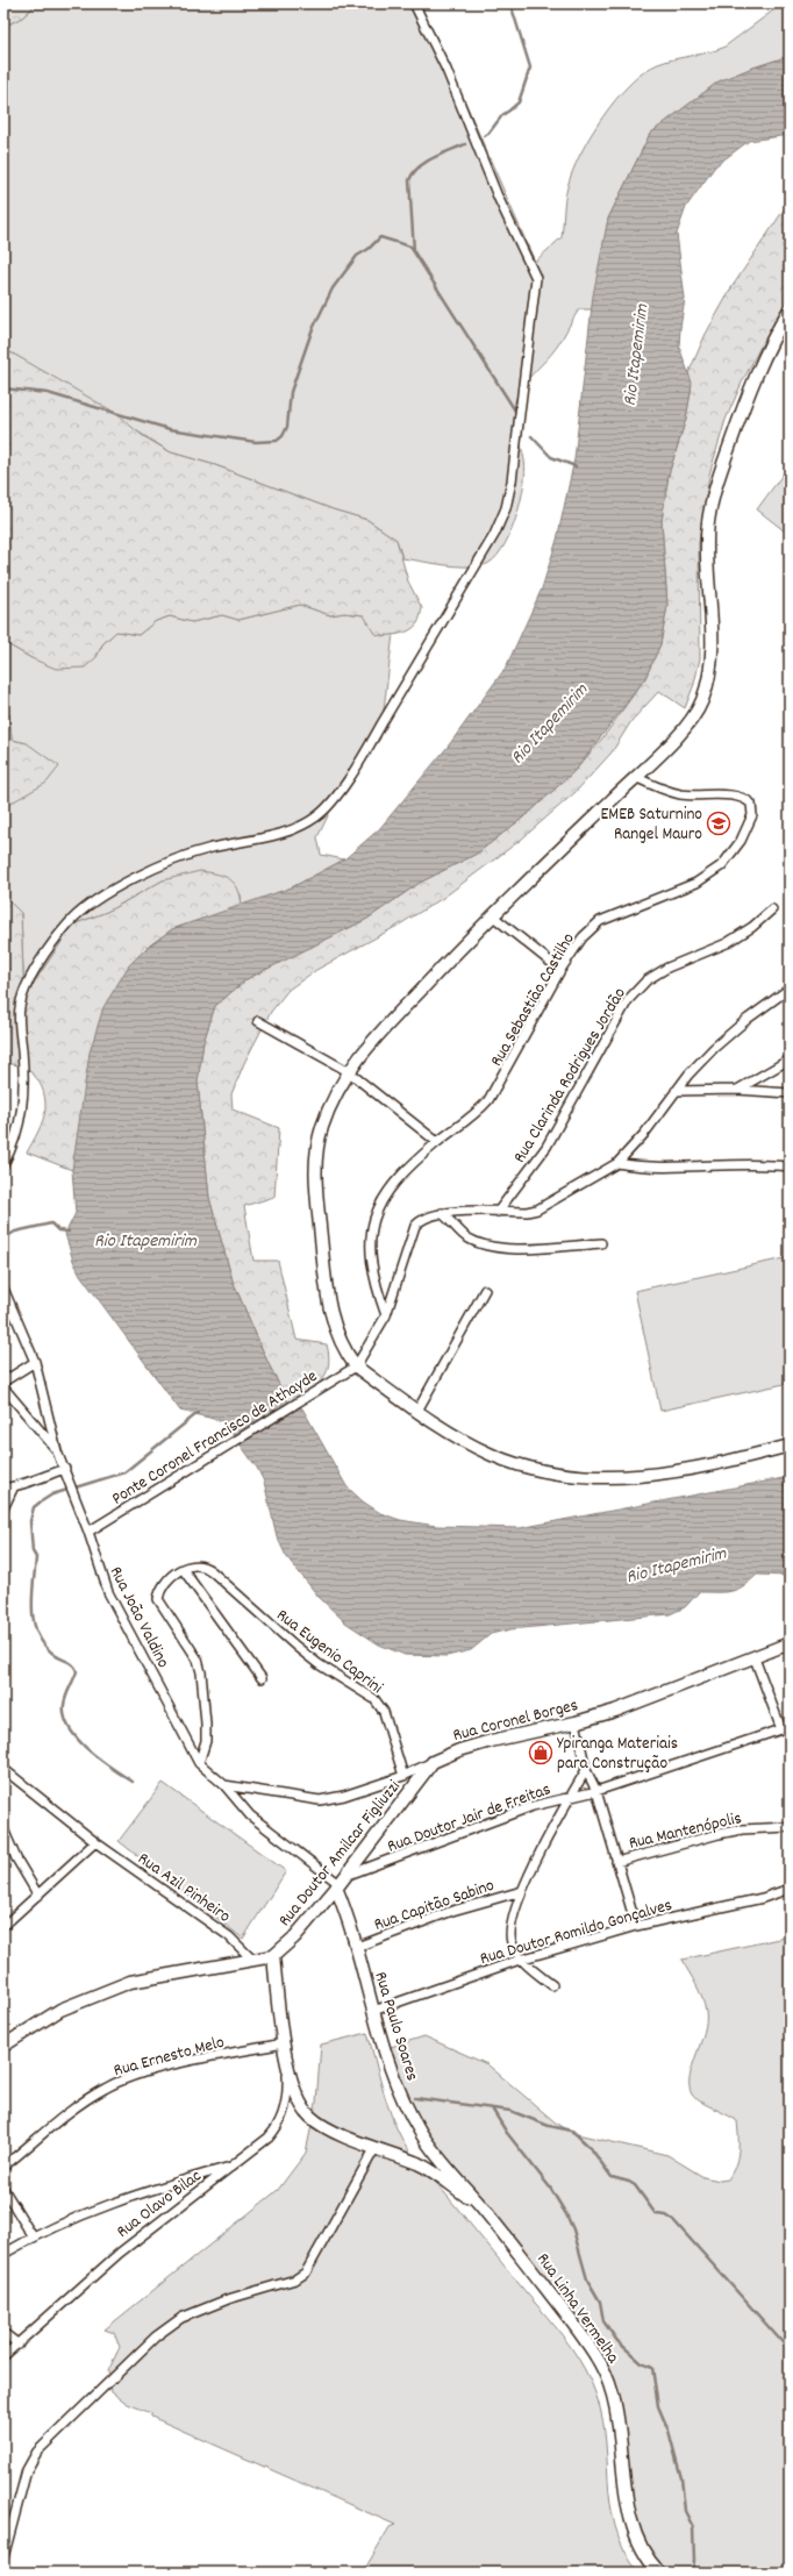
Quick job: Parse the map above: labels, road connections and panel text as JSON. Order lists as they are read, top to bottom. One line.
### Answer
{"streets":{"street":["Rua Sebastião Castilho","Rua Clarinda Rodrigues Jordão","Ponte Coronel Francisco de Athayde","Rua João Valdino","Rua Eugenio Caprini","Rua Coronel Borges","Rua Doutor Jair de Freitas","Rua Mantenópolis","Rua Doutor Amilcar Figliuzzi","Rua Azil Pinheiro","Rua Capitão Sabino","Rua Doutor Romildo Gonçalves","Rua Paulo Soares","Rua Ernesto Melo","Rua Olavo Bilac","Rua Linha Vermelha"]},"crossings":[["Ponte Coronel Francisco de Athayde","Rua João Valdino"],["Rua Eugenio Caprini","Rua Coronel Borges"],["Rua Coronel Borges","Rua Doutor Amilcar Figliuzzi"],["Rua Doutor Jair de Freitas","Rua Doutor Amilcar Figliuzzi"],["Rua Doutor Jair de Freitas","Rua Paulo Soares"],["Rua Doutor Amilcar Figliuzzi","Rua Azil Pinheiro"],["Rua Doutor Amilcar Figliuzzi","Rua Paulo Soares"],["Rua Doutor Amilcar Figliuzzi","Rua Olavo Bilac"],["Rua Capitão Sabino","Rua Paulo Soares"],["Rua Doutor Romildo Gonçalves","Rua Paulo Soares"],["Rua Paulo Soares","Rua Olavo Bilac"],["Rua Paulo Soares","Rua Linha Vermelha"],["Rua Ernesto Melo","Rua Olavo Bilac"],["Rua Olavo Bilac","Rua Linha Vermelha"]],"water":["Rio Itapemirim"],"places":{"school or university":["EMEB Saturnino Rangel Mauro"],"shop":["Ypiranga Materiais para Construção"]}}
